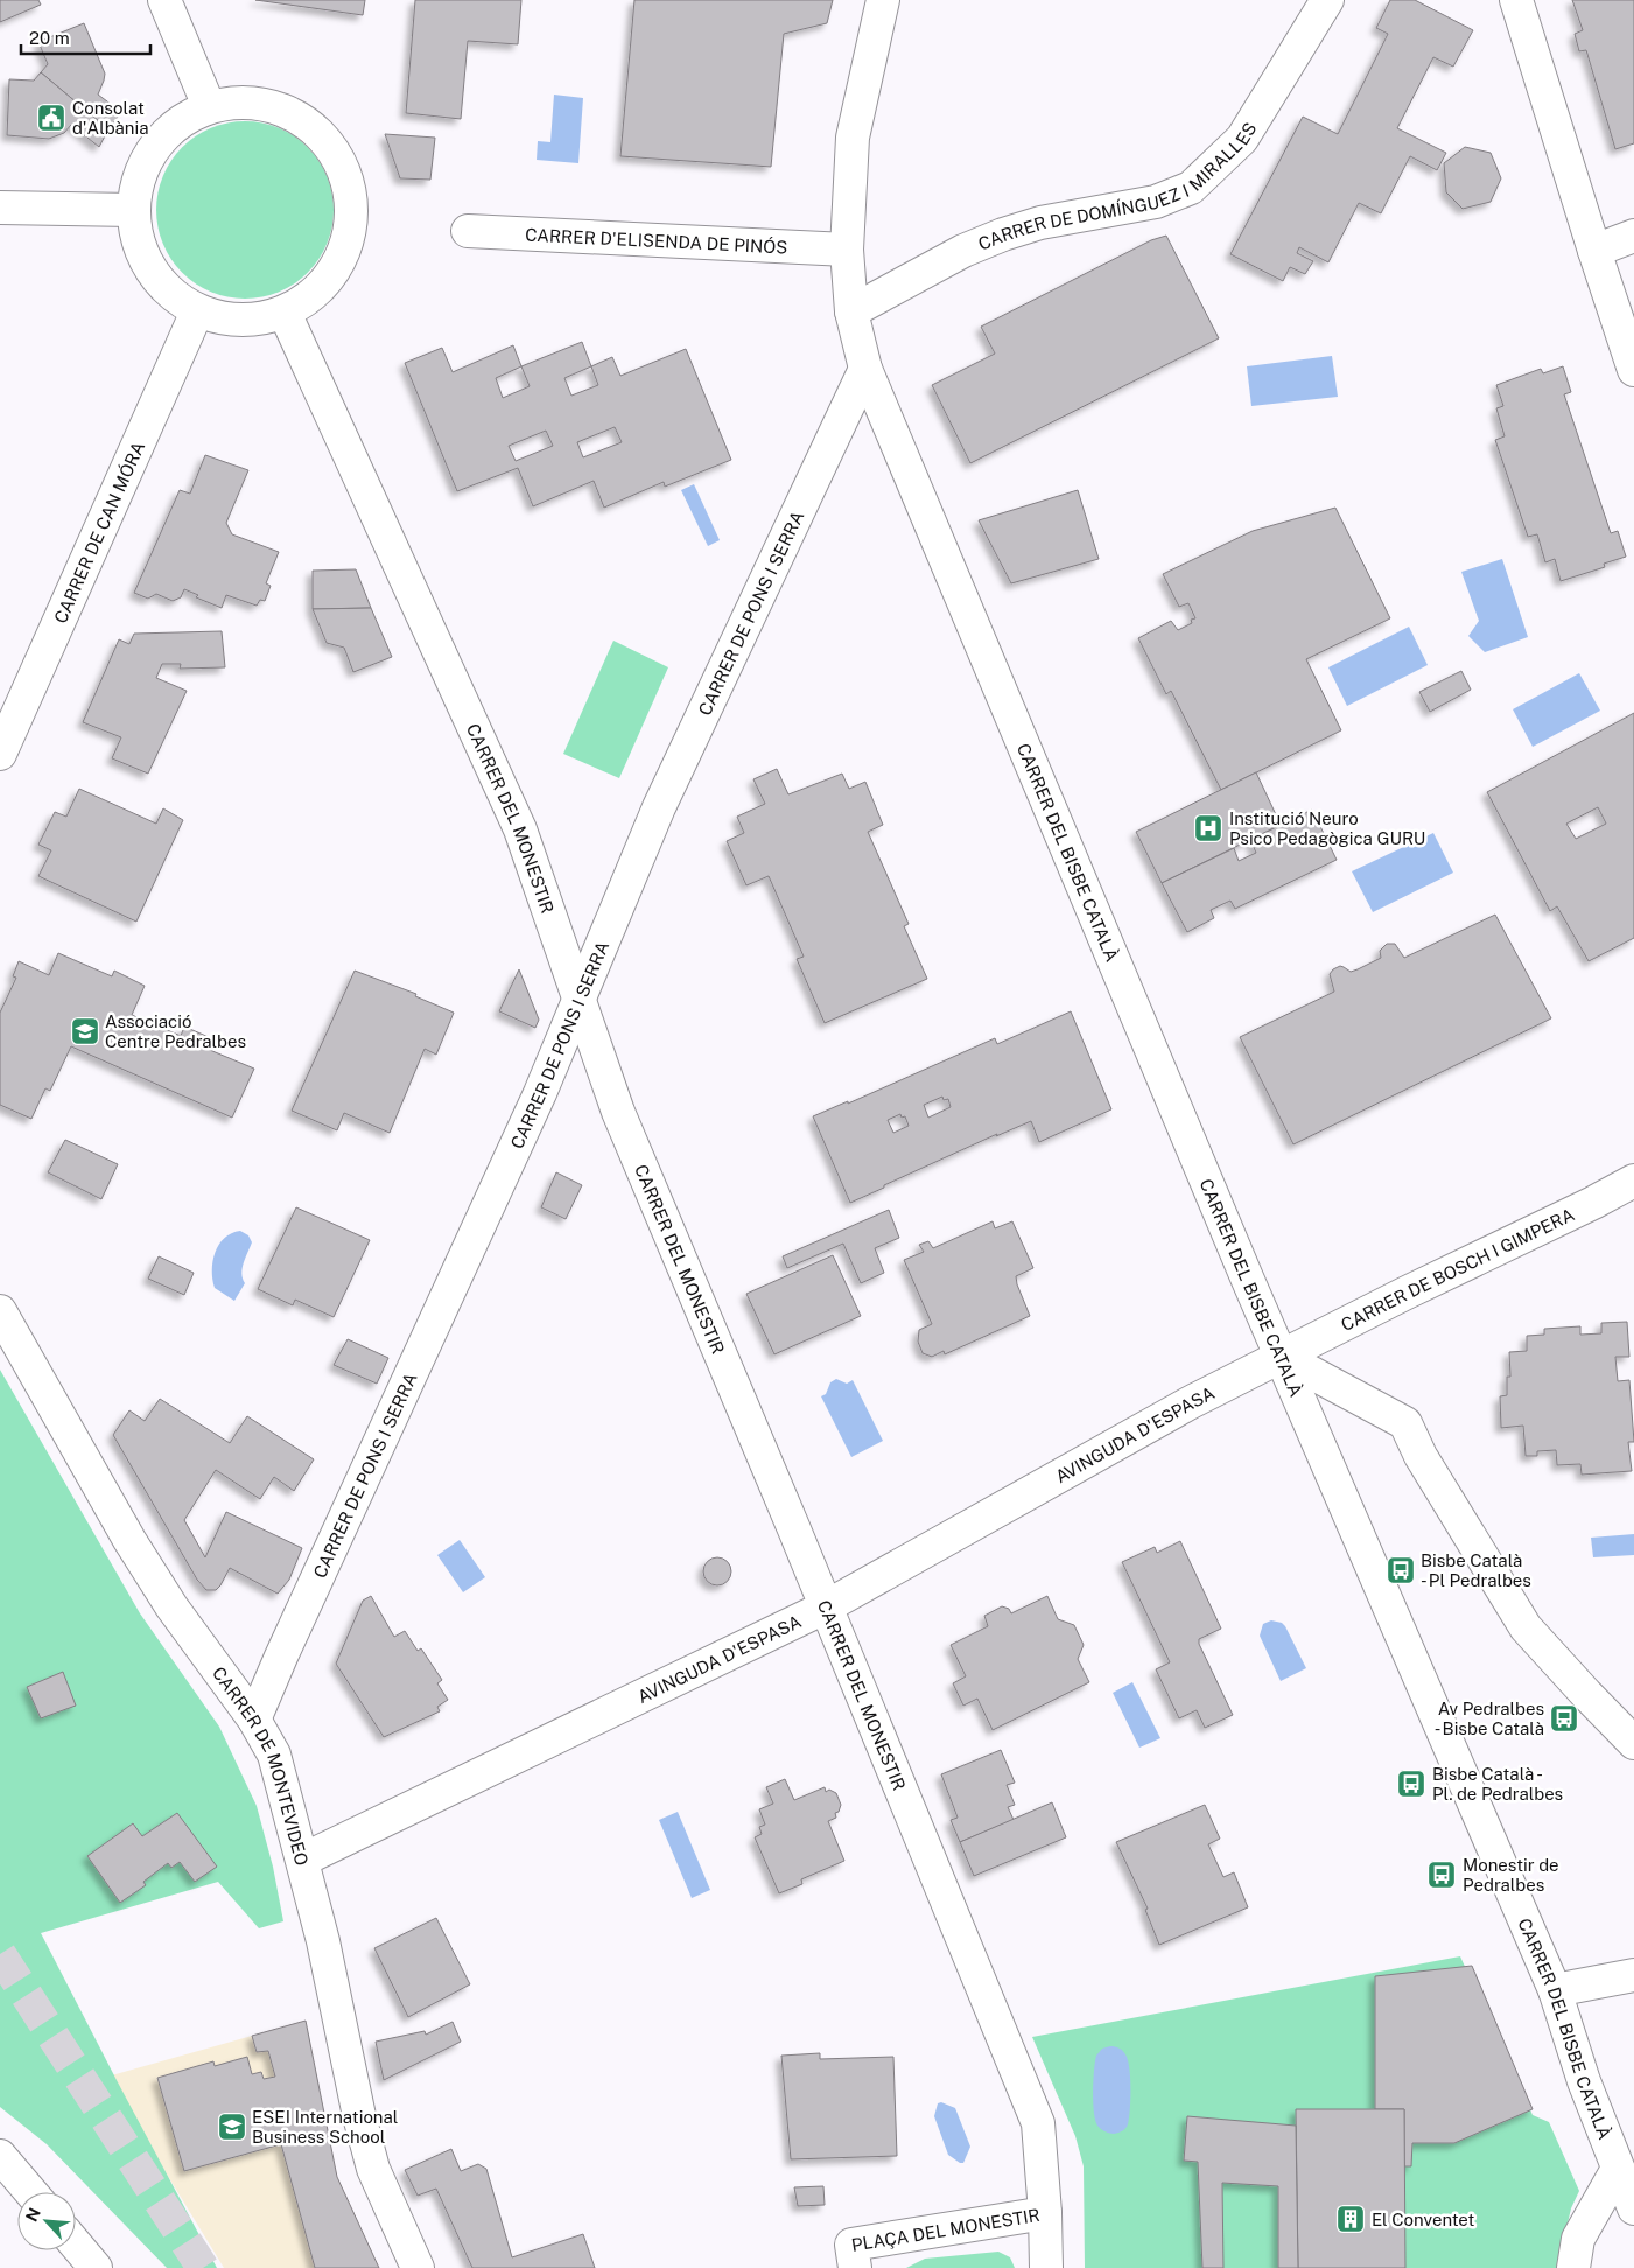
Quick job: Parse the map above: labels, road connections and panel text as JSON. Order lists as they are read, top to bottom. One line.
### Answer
{"streets":{"street":["CARRER DE DOMÍNGUEZ I MIRALLES","CARRER D'ELISENDA DE PINÓS","CARRER DE CAN MÓRA","CARRER DE PONS I SERRA","CARRER DEL MONESTIR","CARRER DEL BISBE CATALÀ","CARRER DE BOSCH I GIMPERA","AVINGUDA D'ESPASA","CARRER DE MONTEVIDEO","PLAÇA DEL MONESTIR"]},"crossings":[["CARRER DE DOMÍNGUEZ I MIRALLES","CARRER DEL BISBE CATALÀ"],["CARRER D'ELISENDA DE PINÓS","CARRER DEL BISBE CATALÀ"],["CARRER DE PONS I SERRA","CARRER DEL MONESTIR"],["CARRER DE PONS I SERRA","CARRER DEL BISBE CATALÀ"],["CARRER DE PONS I SERRA","CARRER DE MONTEVIDEO"],["CARRER DEL MONESTIR","AVINGUDA D'ESPASA"],["CARRER DEL MONESTIR","PLAÇA DEL MONESTIR"],["CARRER DEL BISBE CATALÀ","CARRER DE BOSCH I GIMPERA"],["CARRER DEL BISBE CATALÀ","AVINGUDA D'ESPASA"],["CARRER DE BOSCH I GIMPERA","AVINGUDA D'ESPASA"],["AVINGUDA D'ESPASA","CARRER DE MONTEVIDEO"]],"places":{"public building":["Consolat d'Albània"],"hospital":["Institució Neuro Psico Pedagògica GURU"],"school or university":["Associació Centre Pedralbes","ESEI International Business School"],"bus stop":["Bisbe Català - Pl Pedralbes","Av Pedralbes - Bisbe Català","Bisbe Català - Pl. de Pedralbes","Monestir de Pedralbes"],"building":["El Conventet"]},"scale_bar":"20 m","north":"top left"}
